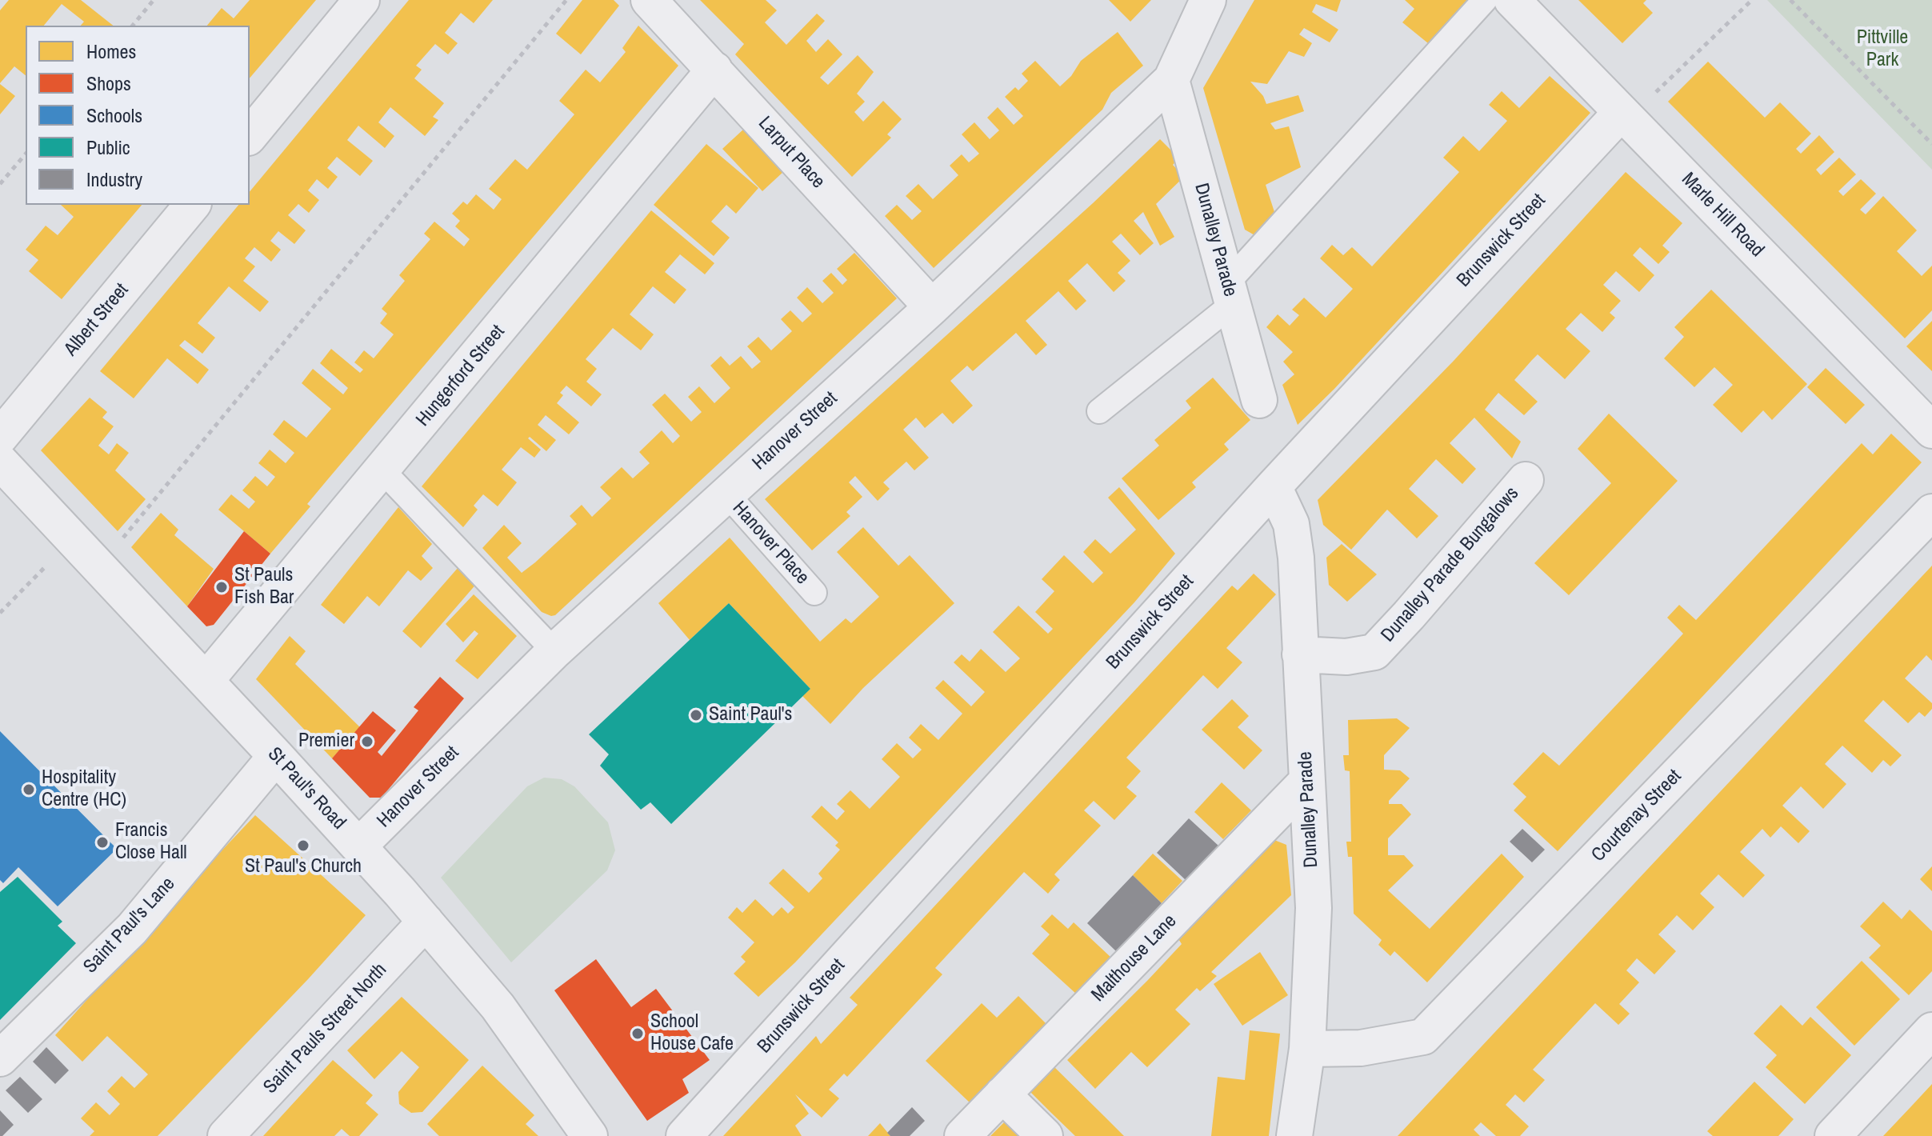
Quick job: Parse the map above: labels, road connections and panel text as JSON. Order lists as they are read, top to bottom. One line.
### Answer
{"streets":{"street":["Larput Place","Marle Hill Road","Dunalley Parade","Brunswick Street","Albert Street","Hungerford Street","Hanover Street","Dunalley Parade Bungalows","St Paul's Road","Courtenay Street","Saint Paul's Lane","Malthouse Lane","Saint Pauls Street North"],"lane":["Hanover Place"]},"crossings":[["Larput Place","Hungerford Street"],["Larput Place","Hanover Street"],["Marle Hill Road","Brunswick Street"],["Dunalley Parade","Brunswick Street"],["Dunalley Parade","Hanover Street"],["Dunalley Parade","Dunalley Parade Bungalows"],["Dunalley Parade","Courtenay Street"],["Dunalley Parade","Malthouse Lane"],["Hungerford Street","St Paul's Road"],["Hanover Street","Hanover Place"],["Hanover Street","St Paul's Road"],["St Paul's Road","Saint Paul's Lane"],["St Paul's Road","Saint Pauls Street North"]],"parks":["Pittville Park"],"places":["St Pauls Fish Bar","Saint Paul's","Premier","Hospitality Centre (HC)","Francis Close Hall","St Paul's Church","School House Cafe"],"legend":["Homes","Shops","Schools","Public","Industry"]}
